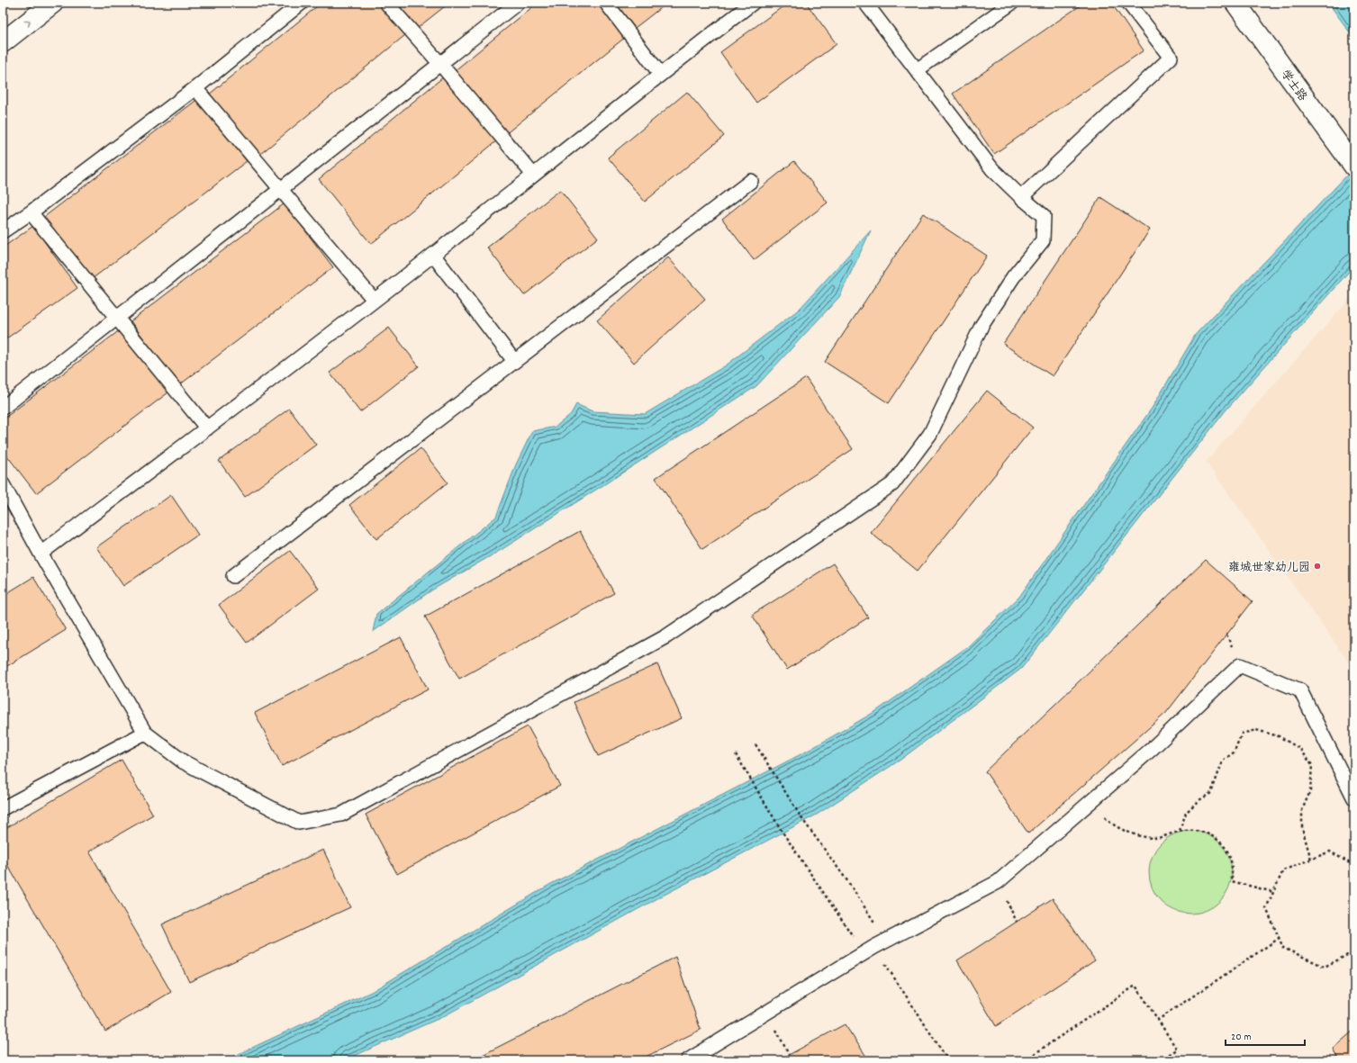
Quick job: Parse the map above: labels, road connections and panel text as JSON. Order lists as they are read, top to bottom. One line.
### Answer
{"streets":{"street":["学士路"]},"places":["雍城世家幼儿园"],"scale_bar":"20 m"}
